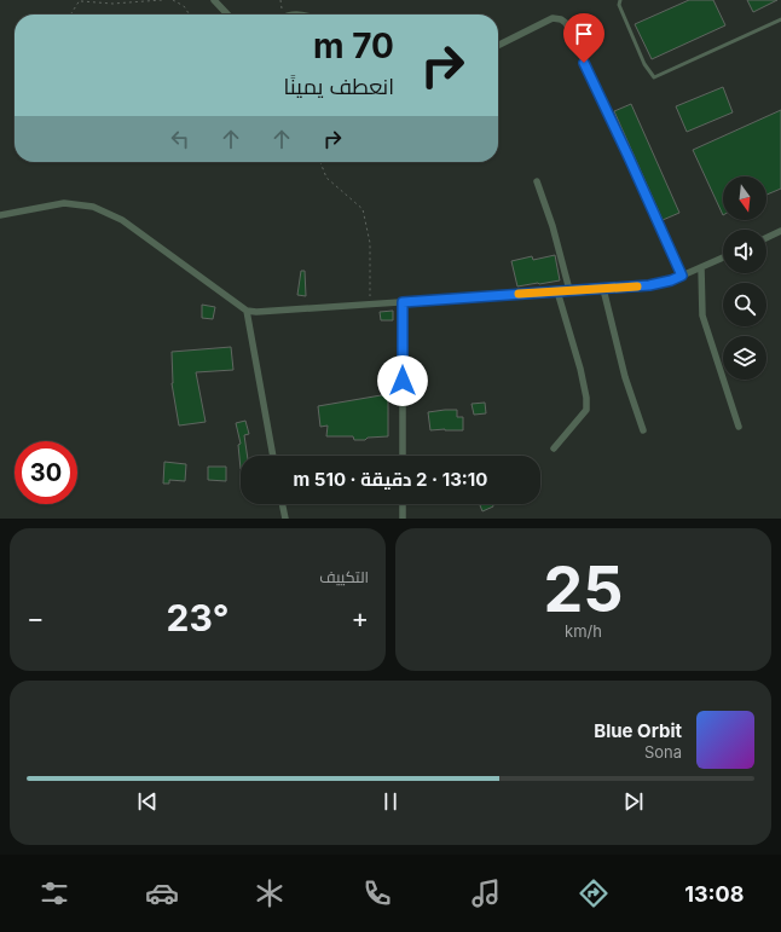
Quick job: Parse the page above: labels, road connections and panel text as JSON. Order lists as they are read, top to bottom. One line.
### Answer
{"north":"bottom","page":{"turn":["70 m","انعطف يمينًا"],"limit":"30","trip":"13:10 · 2 دقيقة · 510 m","tile":[["25","km/h"],"التكييف"],"heat":["−","23°","+"],"song":["Blue Orbit","Sona"],"tabs":"13:08"}}
